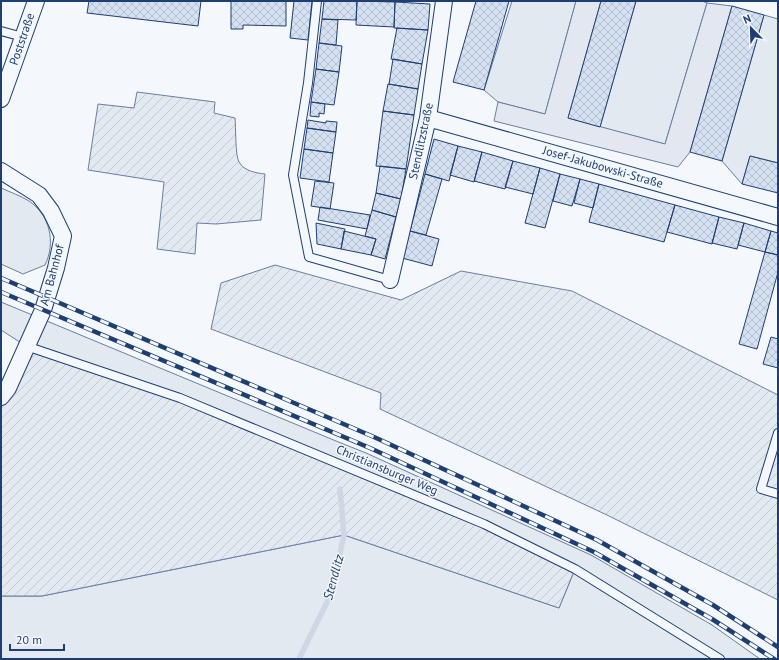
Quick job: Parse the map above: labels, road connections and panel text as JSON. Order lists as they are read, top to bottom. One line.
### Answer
{"streets":{"street":["Poststraße","Stendlitzstraße","Josef-Jakubowski-Straße","Am Bahnhof"],"lane":["Christiansburger Weg"]},"crossings":[["Stendlitzstraße","Josef-Jakubowski-Straße"],["Am Bahnhof","Christiansburger Weg"]],"water":["Stendlitz"],"scale_bar":"20 m","north":"top left"}
